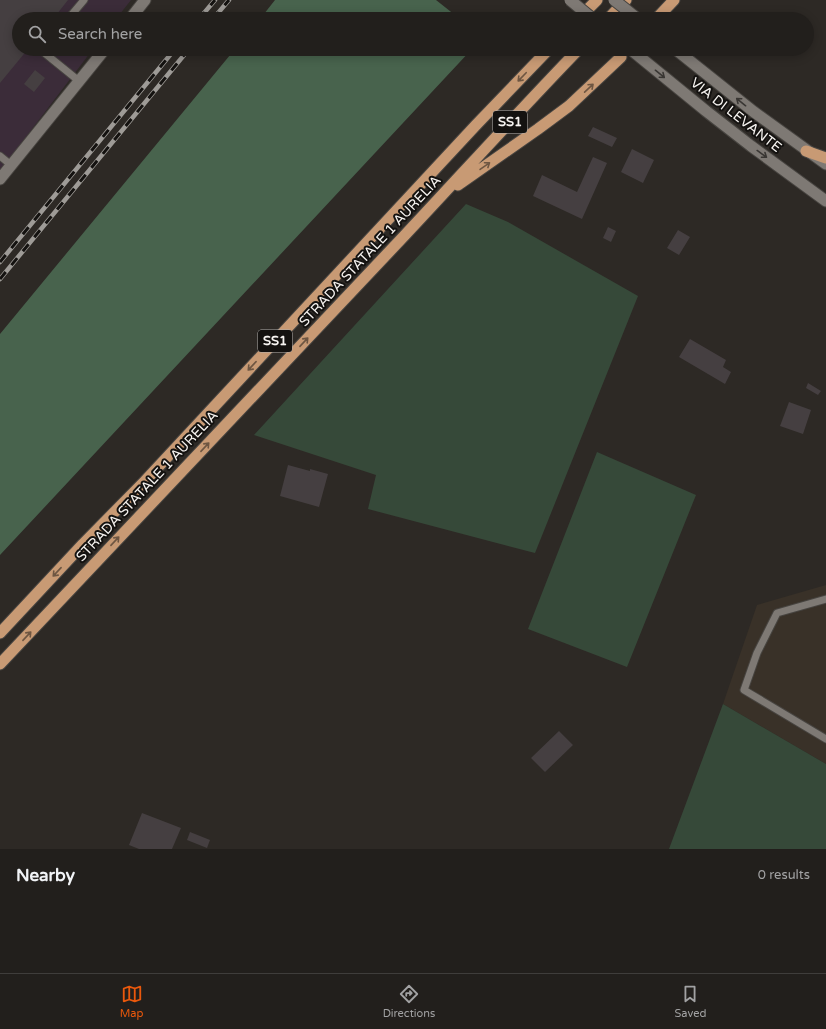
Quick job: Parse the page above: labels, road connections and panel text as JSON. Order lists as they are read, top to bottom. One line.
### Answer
{"streets":{"highway":["SS1","STRADA STATALE 1 AURELIA"],"main road":["VIA DI LEVANTE"]},"page":{"search":"Search here","heading":["Nearby","0 results"],"nav":["Map","Directions","Saved"]}}
